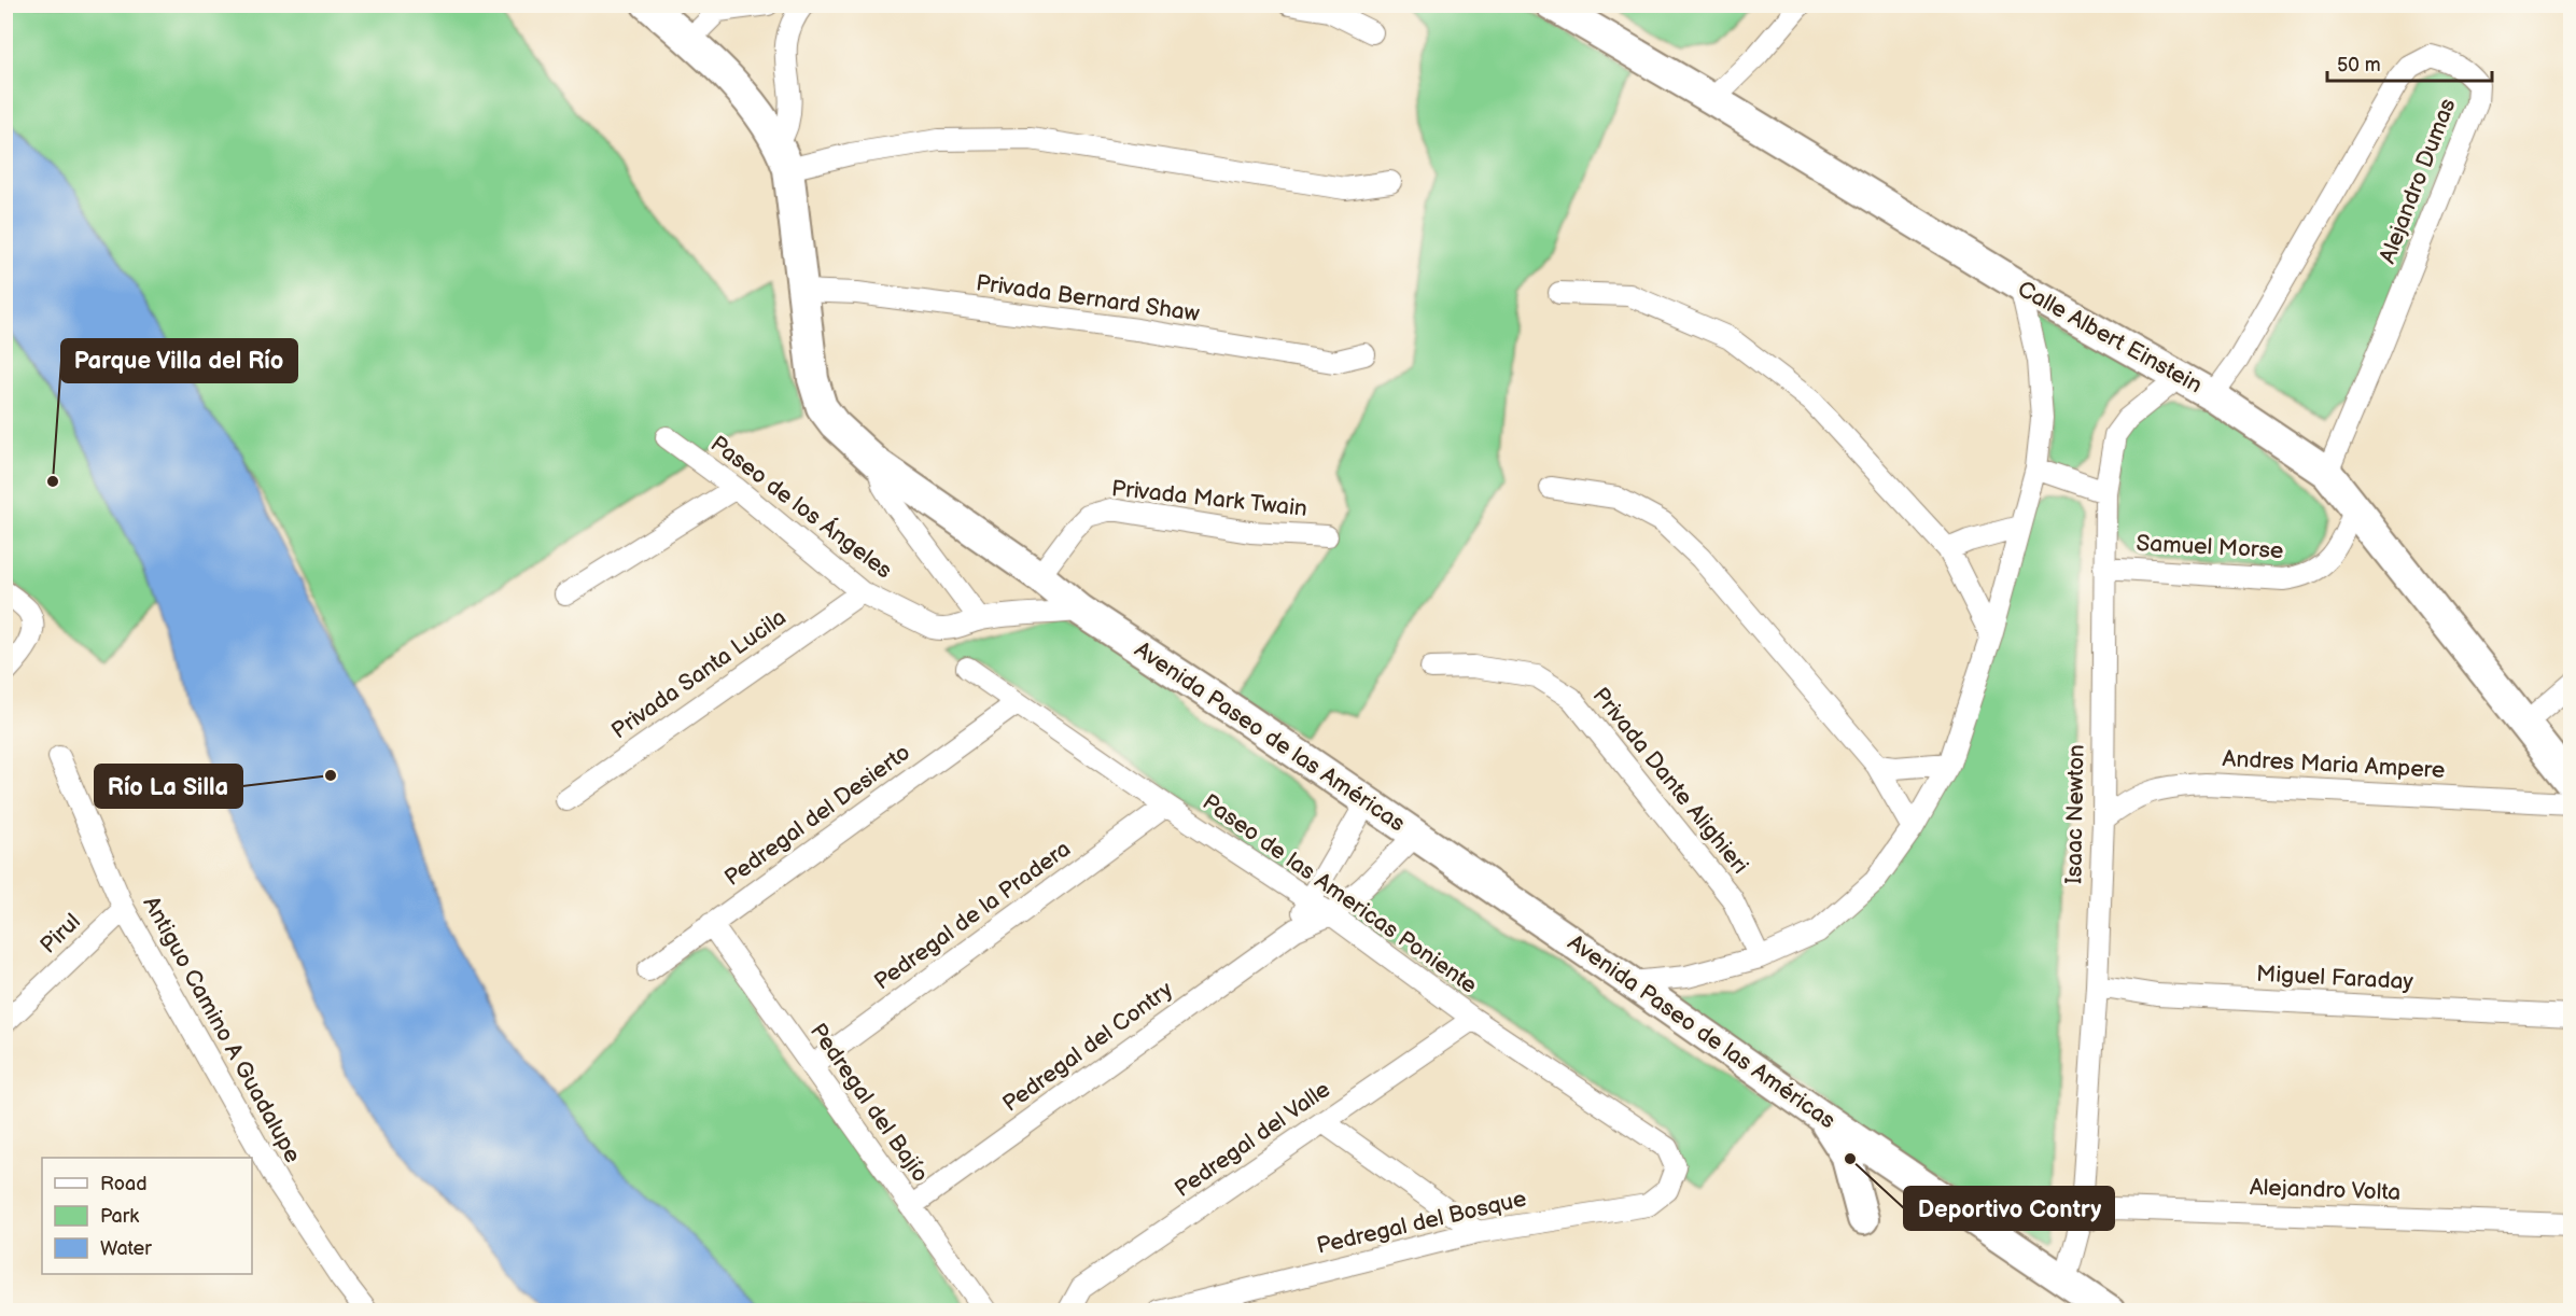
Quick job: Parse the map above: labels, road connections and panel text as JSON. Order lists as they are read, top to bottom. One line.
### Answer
{"streets":{"street":["Alejandro Dumas","Privada Bernard Shaw","Calle Albert Einstein","Privada Mark Twain","Paseo de los Ángeles","Samuel Morse","Privada Santa Lucila","Avenida Paseo de las Américas","Andres Maria Ampere","Privada Dante Alighieri","Isaac Newton","Pedregal del Desierto","Paseo de las Americas Poniente","Pedregal de la Pradera","Pirul","Miguel Faraday","Antiguo Camino A Guadalupe","Pedregal del Contry","Pedregal del Bajío","Pedregal del Valle","Alejandro Volta","Pedregal del Bosque"]},"crossings":[["Alejandro Dumas","Calle Albert Einstein"],["Privada Bernard Shaw","Avenida Paseo de las Américas"],["Calle Albert Einstein","Samuel Morse"],["Calle Albert Einstein","Isaac Newton"],["Privada Mark Twain","Avenida Paseo de las Américas"],["Paseo de los Ángeles","Privada Santa Lucila"],["Paseo de los Ángeles","Avenida Paseo de las Américas"],["Samuel Morse","Isaac Newton"],["Avenida Paseo de las Américas","Isaac Newton"],["Avenida Paseo de las Américas","Pedregal del Contry"],["Andres Maria Ampere","Isaac Newton"],["Isaac Newton","Miguel Faraday"],["Isaac Newton","Alejandro Volta"],["Pedregal del Desierto","Paseo de las Americas Poniente"],["Pedregal del Desierto","Pedregal del Bajío"],["Paseo de las Americas Poniente","Pedregal de la Pradera"],["Paseo de las Americas Poniente","Pedregal del Contry"],["Paseo de las Americas Poniente","Pedregal del Valle"],["Paseo de las Americas Poniente","Pedregal del Bosque"],["Pedregal de la Pradera","Pedregal del Bajío"],["Pirul","Antiguo Camino A Guadalupe"],["Pedregal del Contry","Pedregal del Bajío"]],"places":["Parque Villa del Río","Río La Silla","Deportivo Contry"],"legend":["Road","Park","Water"],"scale_bar":"50 m"}
